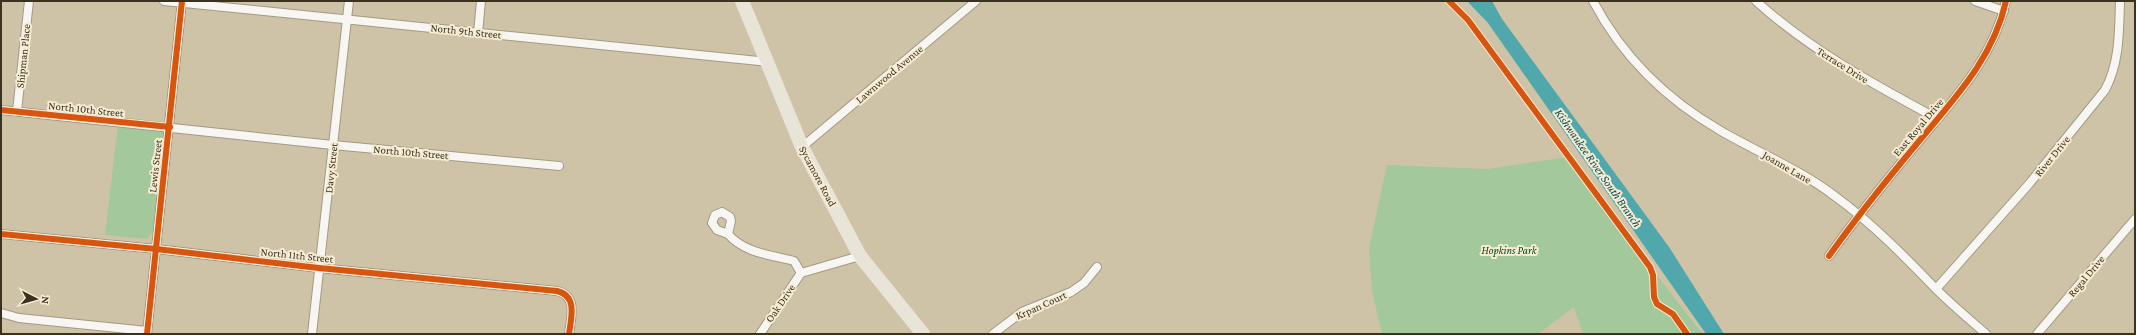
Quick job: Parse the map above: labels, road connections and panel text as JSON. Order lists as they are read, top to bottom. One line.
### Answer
{"streets":{"main road":["Sycamore Road"],"street":["North 9th Street","Shipman Place","Terrace Drive","Lawnwood Avenue","North 10th Street","East Royal Drive","River Drive","Lewis Street","Joanne Lane","Davy Street","North 11th Street","Regal Drive","Oak Drive","Krpan Court"]},"crossings":[["North 9th Street","Lewis Street"],["North 9th Street","Davy Street"],["North 9th Street","Sycamore Road"],["Shipman Place","North 10th Street"],["Terrace Drive","East Royal Drive"],["Lawnwood Avenue","Sycamore Road"],["North 10th Street","Lewis Street"],["North 10th Street","Davy Street"],["East Royal Drive","Joanne Lane"],["River Drive","Joanne Lane"],["Lewis Street","North 11th Street"],["Davy Street","North 11th Street"]],"water":["Kishwaukee River South Branch"],"parks":["Hopkins Park"],"north":"right"}
